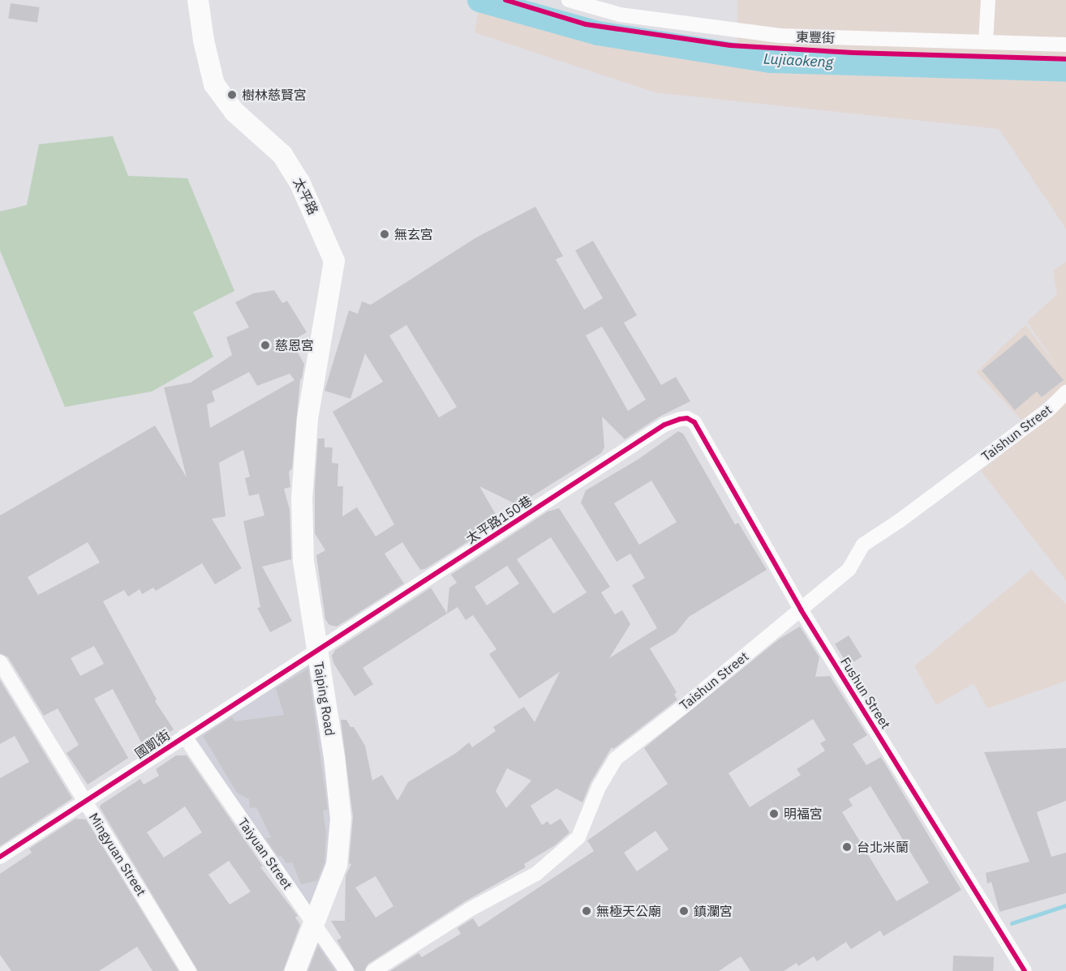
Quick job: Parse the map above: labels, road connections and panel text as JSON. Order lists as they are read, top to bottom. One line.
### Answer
{"streets":{"street":["東豐街","太平路","Taishun Street","太平路150巷","Fushun Street","Taiping Road","國凱街","Taiyuan Street","Mingyuan Street"]},"crossings":[["太平路","太平路150巷"],["太平路","Taiping Road"],["太平路","國凱街"],["Taishun Street","Fushun Street"],["太平路150巷","Fushun Street"],["太平路150巷","Taiping Road"],["太平路150巷","國凱街"],["Taiping Road","國凱街"],["Taiping Road","Taiyuan Street"],["國凱街","Taiyuan Street"],["國凱街","Mingyuan Street"]],"water":["Lujiaokeng"],"places":["樹林慈賢宮","無玄宮","慈恩宮","明福宮","台北米蘭","無極天公廟","鎮瀾宮"]}
